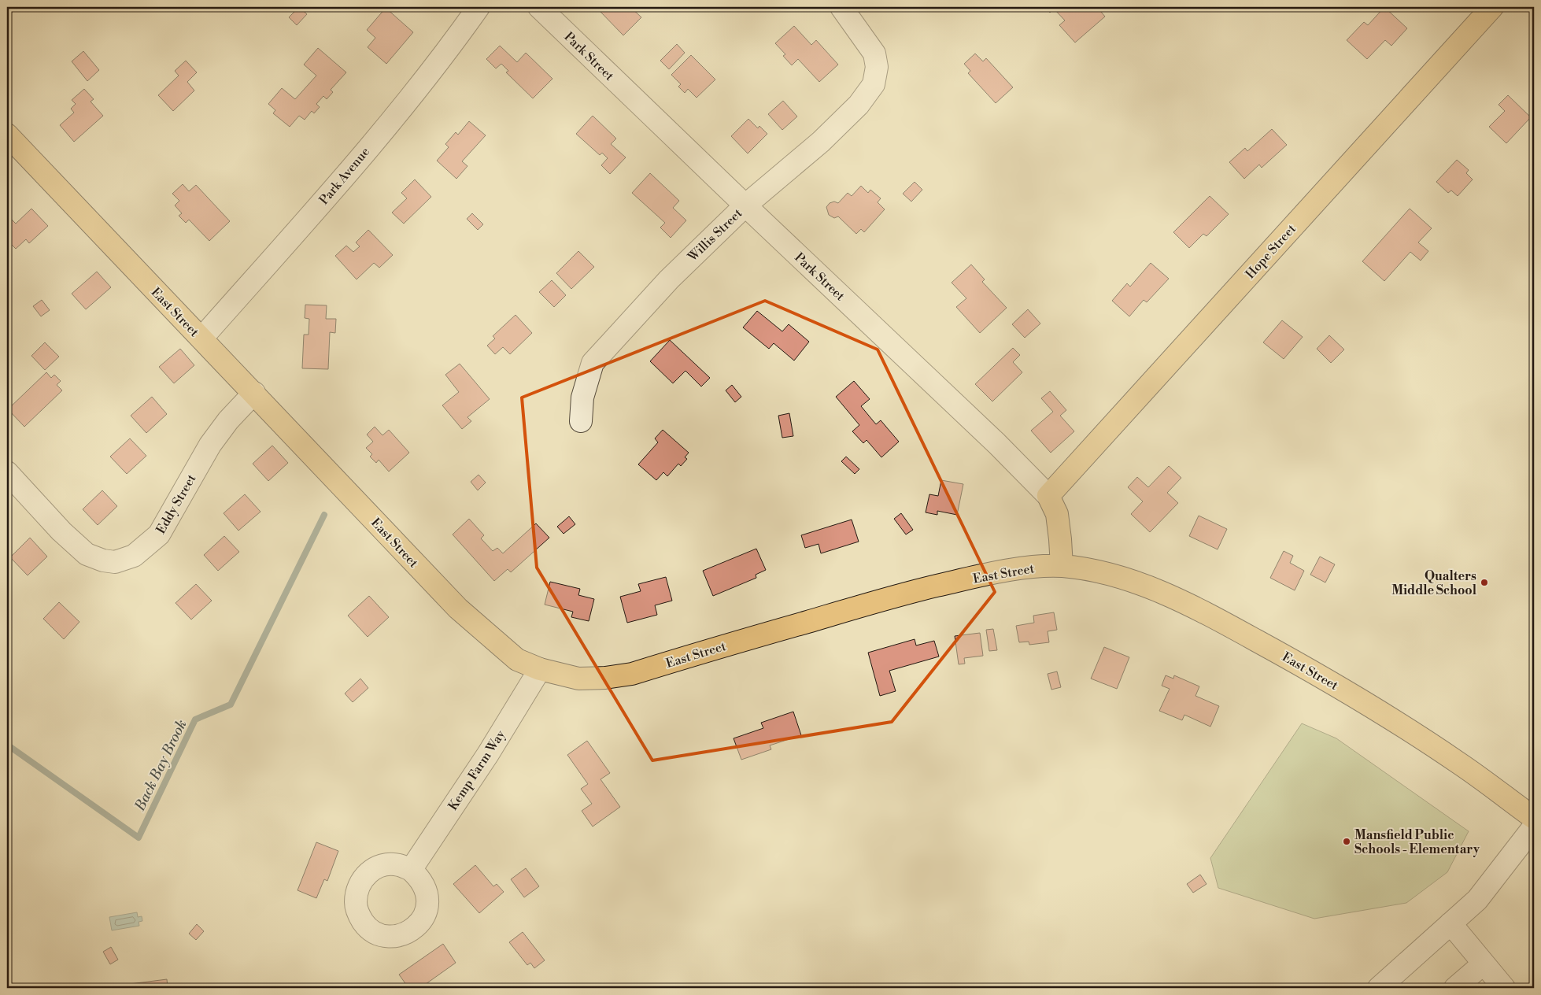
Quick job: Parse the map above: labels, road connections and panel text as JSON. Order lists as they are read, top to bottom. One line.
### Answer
{"streets":{"main road":["Park Street","Hope Street","East Street"],"street":["Park Avenue","Willis Street","Eddy Street","Kemp Farm Way"]},"crossings":[["Park Street","Willis Street"],["Park Street","Hope Street"],["Park Street","East Street"],["Park Avenue","East Street"],["East Street","Eddy Street"],["East Street","Kemp Farm Way"]],"water":["Back Bay Brook"],"places":["Qualters Middle School","Mansfield Public Schools - Elementary"]}
